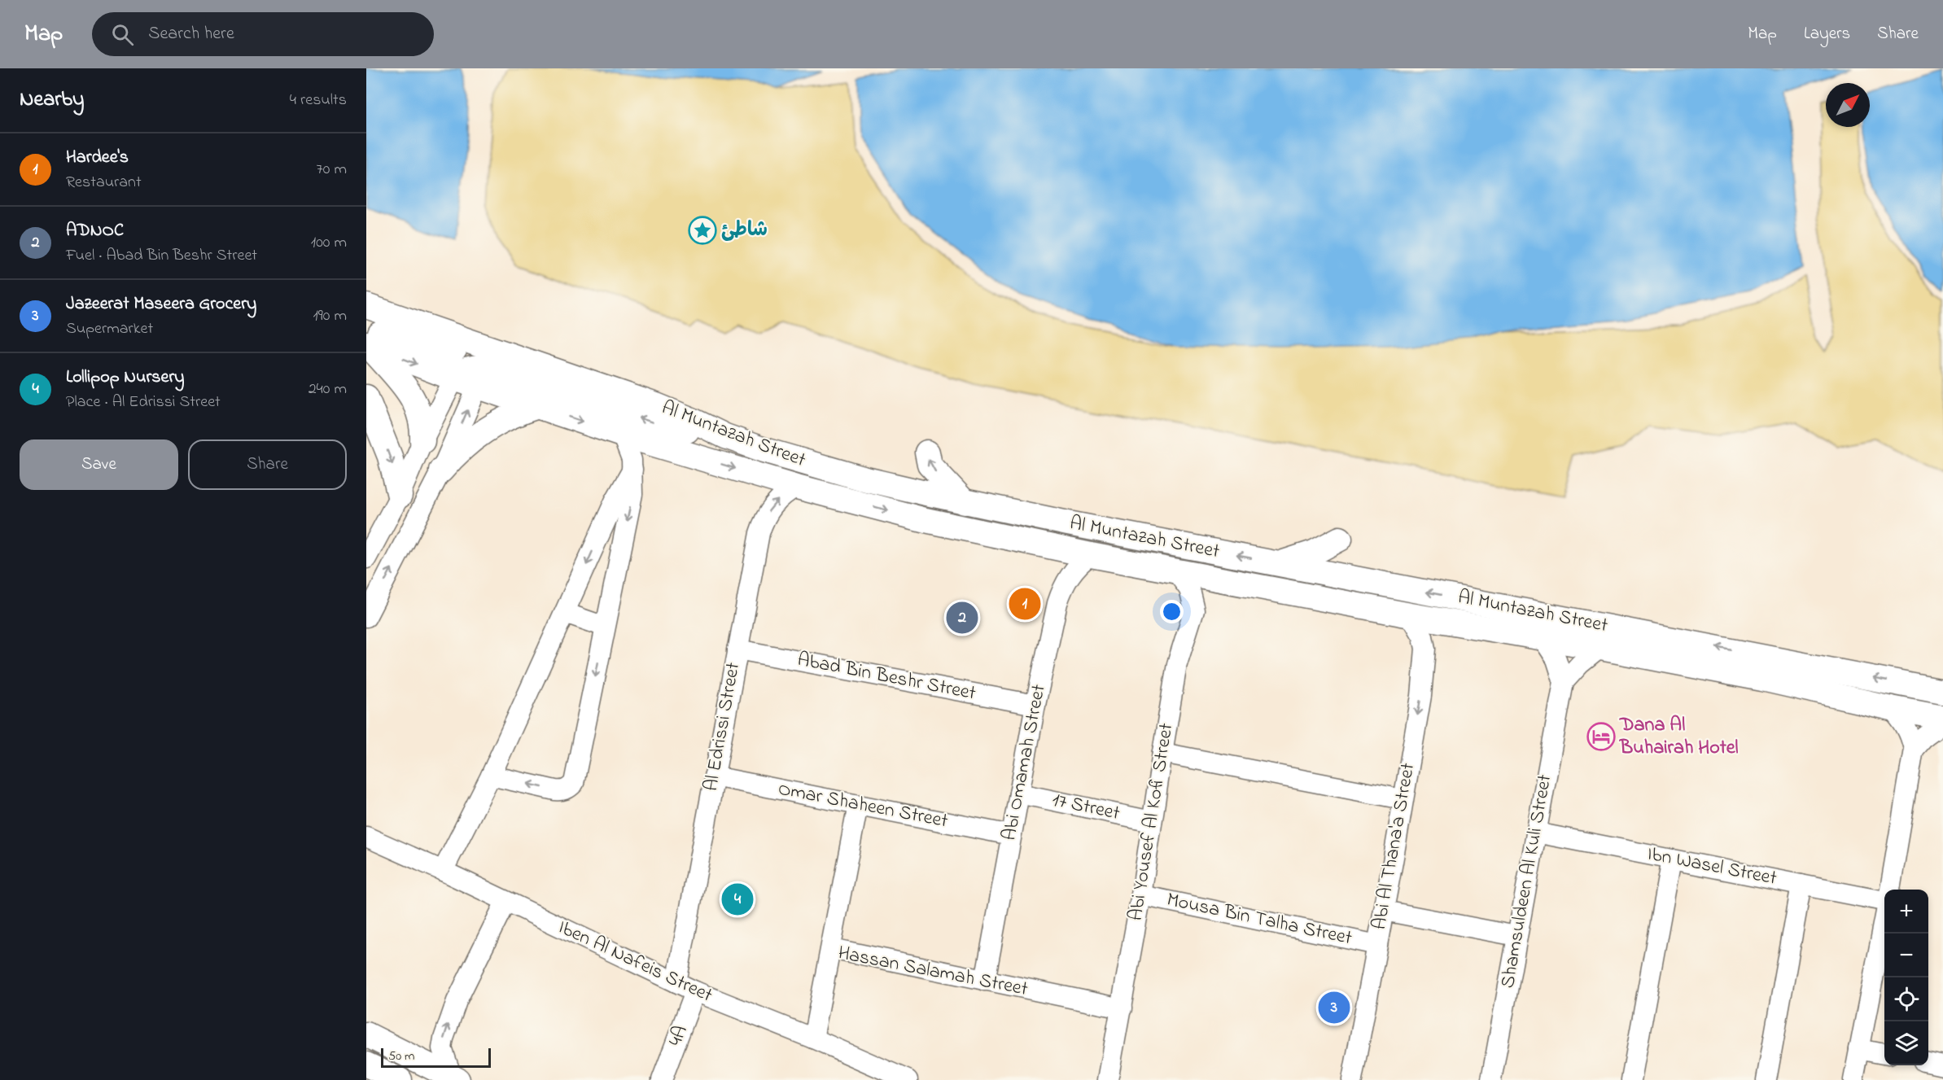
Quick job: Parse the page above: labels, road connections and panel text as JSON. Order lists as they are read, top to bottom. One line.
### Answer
{"streets":{"main road":["Al Muntazah Street"],"street":["Abad Bin Beshr Street","Al Edrissi Street","Abi Omamah Street","Omar Shaheen Street","17 Street","Abi Yousef Al Kofi Street","Abi Al Thana'a Street","Ibn Wasel Street","Shamsuldeen Al Kuli Street","Mousa Bin Talha Street","Iben Al Nafeis Street","Hassan Salamah Street","4A"]},"crossings":[["Al Muntazah Street","Al Edrissi Street"],["Al Muntazah Street","Abi Omamah Street"],["Al Muntazah Street","Abi Yousef Al Kofi Street"],["Al Muntazah Street","Abi Al Thana'a Street"],["Al Muntazah Street","Shamsuldeen Al Kuli Street"],["Abad Bin Beshr Street","Al Edrissi Street"],["Abad Bin Beshr Street","Abi Omamah Street"],["Al Edrissi Street","Omar Shaheen Street"],["Al Edrissi Street","Iben Al Nafeis Street"],["Abi Omamah Street","Omar Shaheen Street"],["Abi Omamah Street","17 Street"],["Abi Omamah Street","Hassan Salamah Street"],["17 Street","Abi Yousef Al Kofi Street"],["Abi Yousef Al Kofi Street","Mousa Bin Talha Street"],["Abi Yousef Al Kofi Street","Hassan Salamah Street"],["Abi Al Thana'a Street","Mousa Bin Talha Street"],["Ibn Wasel Street","Shamsuldeen Al Kuli Street"],["Iben Al Nafeis Street","Hassan Salamah Street"],["Iben Al Nafeis Street","4A"]],"one_way":["Abi Al Thana'a Street"],"places":{"place":["شاطئ"],"hotel":["Dana Al Buhairah Hotel"]},"scale_bar":"50 m","north":"top right","page":{"header":"Map","search":"Search here","nav":["Map","Layers","Share"],"heading":["Nearby","4 results"],"list":[{"mark":"1","name":"Hardee's","note":"Restaurant","value":"70 m"},{"mark":"2","name":"ADNOC","note":"Fuel · Abad Bin Beshr Street","value":"100 m"},{"mark":"3","name":"Jazeerat Maseera Grocery","note":"Supermarket","value":"190 m"},{"mark":"4","name":"Lollipop Nursery","note":"Place · Al Edrissi Street","value":"240 m"}],"buttons":["Save","Share"],"pins":["1","2","4","3"],"map_buttons":["+","−"],"scale":"50 m"}}
